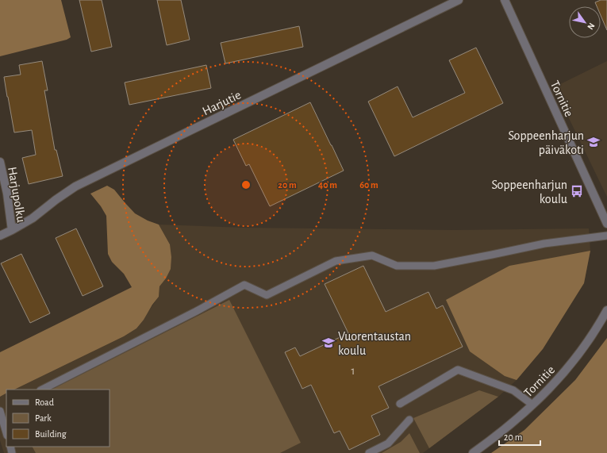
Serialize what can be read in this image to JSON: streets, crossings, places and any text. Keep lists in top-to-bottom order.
{
  "streets": {
    "street": ["Tornitie", "Harjutie", "Harjupolku"]
  },
  "crossings": [
    ["Harjutie", "Harjupolku"]
  ],
  "places": {
    "school or university": ["Soppeenharjun päiväkoti", "Vuorentaustan koulu"],
    "bus stop": ["Soppeenharjun koulu"]
  },
  "house_numbers": ["1"],
  "legend": ["Road", "Park", "Building"],
  "scale_bar": "20 m",
  "north": "bottom right",
  "rings": ["20 m", "40 m", "60 m"]
}
